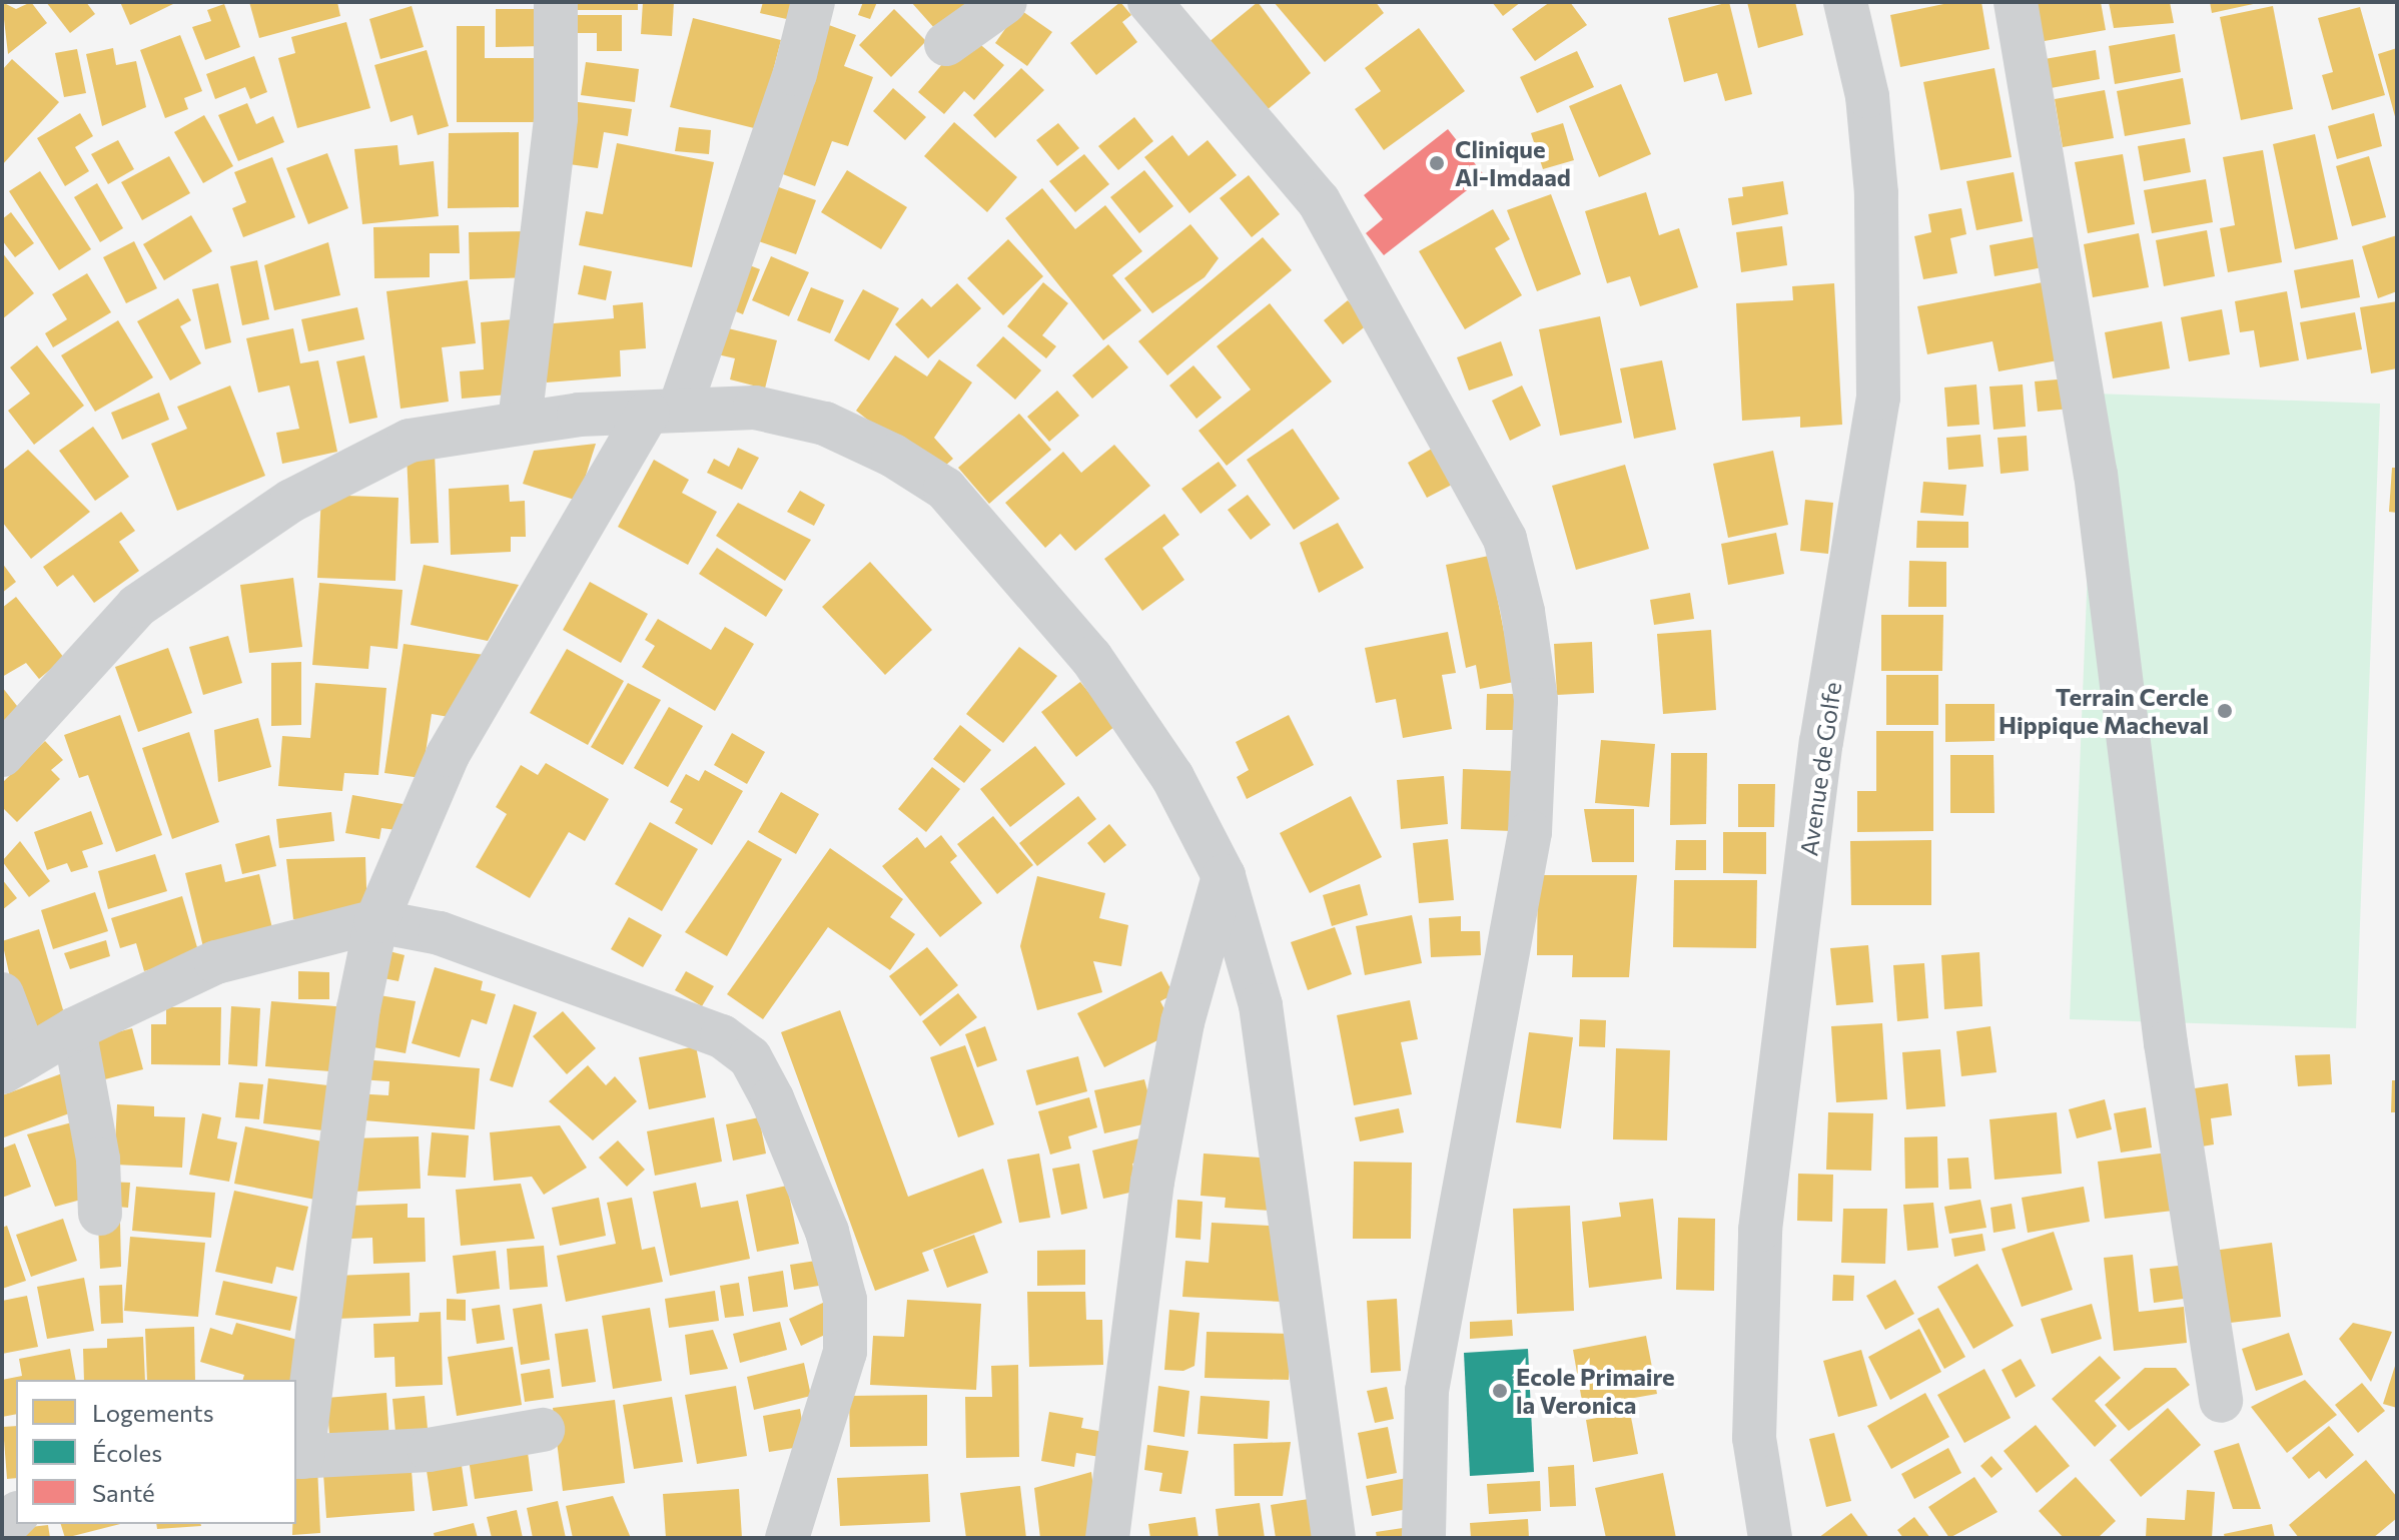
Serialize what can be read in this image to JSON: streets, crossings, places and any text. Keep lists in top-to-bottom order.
{
  "streets": {
    "street": ["Avenue de Golfe"]
  },
  "places": ["Clinique Al-Imdaad", "Terrain Cercle Hippique Macheval", "Ecole Primaire la Veronica"],
  "legend": ["Logements", "Écoles", "Santé"]
}
